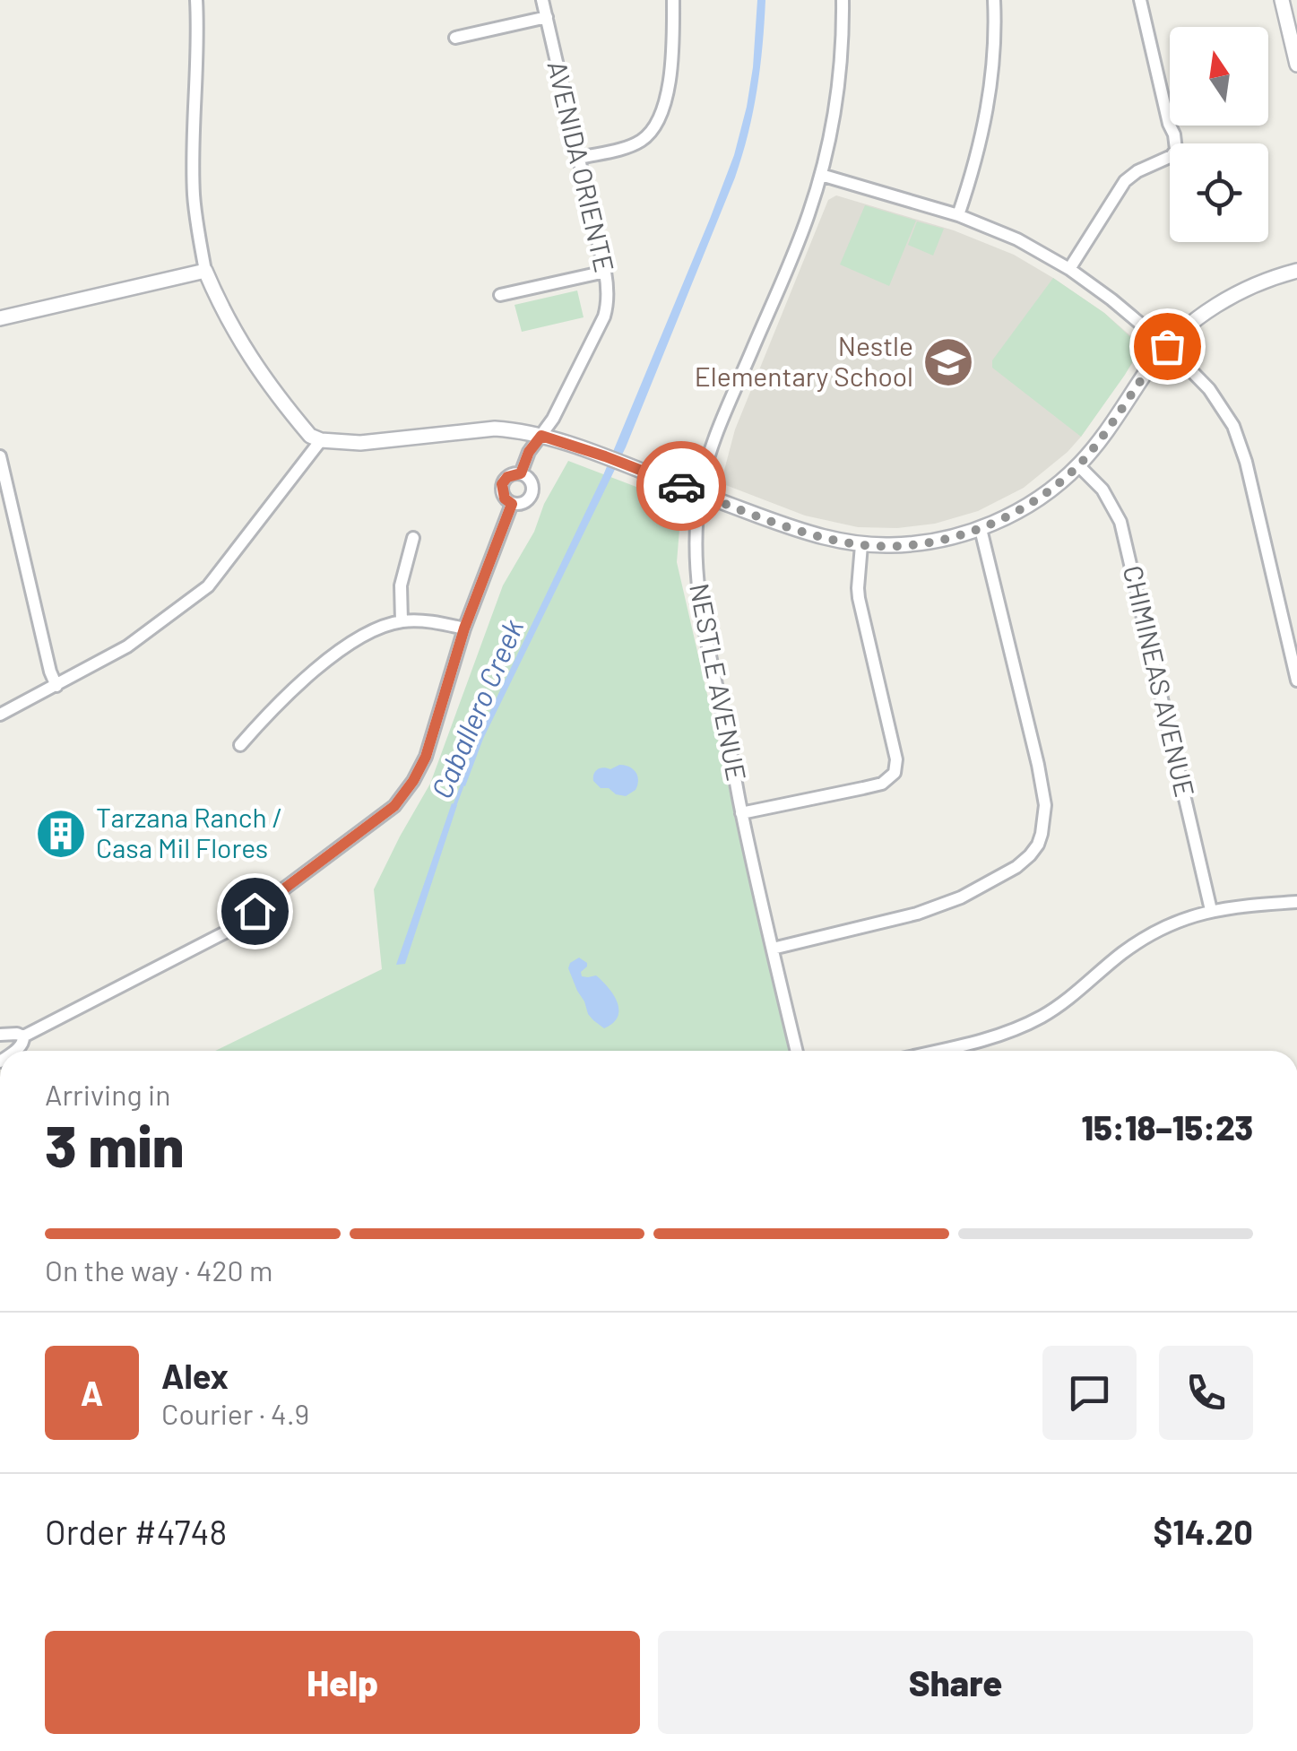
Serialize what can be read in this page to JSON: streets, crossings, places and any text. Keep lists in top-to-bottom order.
{
  "streets": {
    "street": ["AVENIDA ORIENTE", "CHIMINEAS AVENUE", "NESTLE AVENUE"]
  },
  "water": ["Caballero Creek"],
  "places": {
    "school or university": ["Nestle Elementary School"],
    "building": ["Tarzana Ranch / Casa Mil Flores"]
  },
  "north": "top",
  "page": {
    "heading": ["3 min", "Arriving in", "15:18–15:23"],
    "panel": [
      "Alex",
      "Courier · 4.9",
      "Order #4748",
      "$14.20"
    ],
    "bar": "On the way · 420 m",
    "round": "A",
    "buttons": ["Help", "Share"]
  }
}
